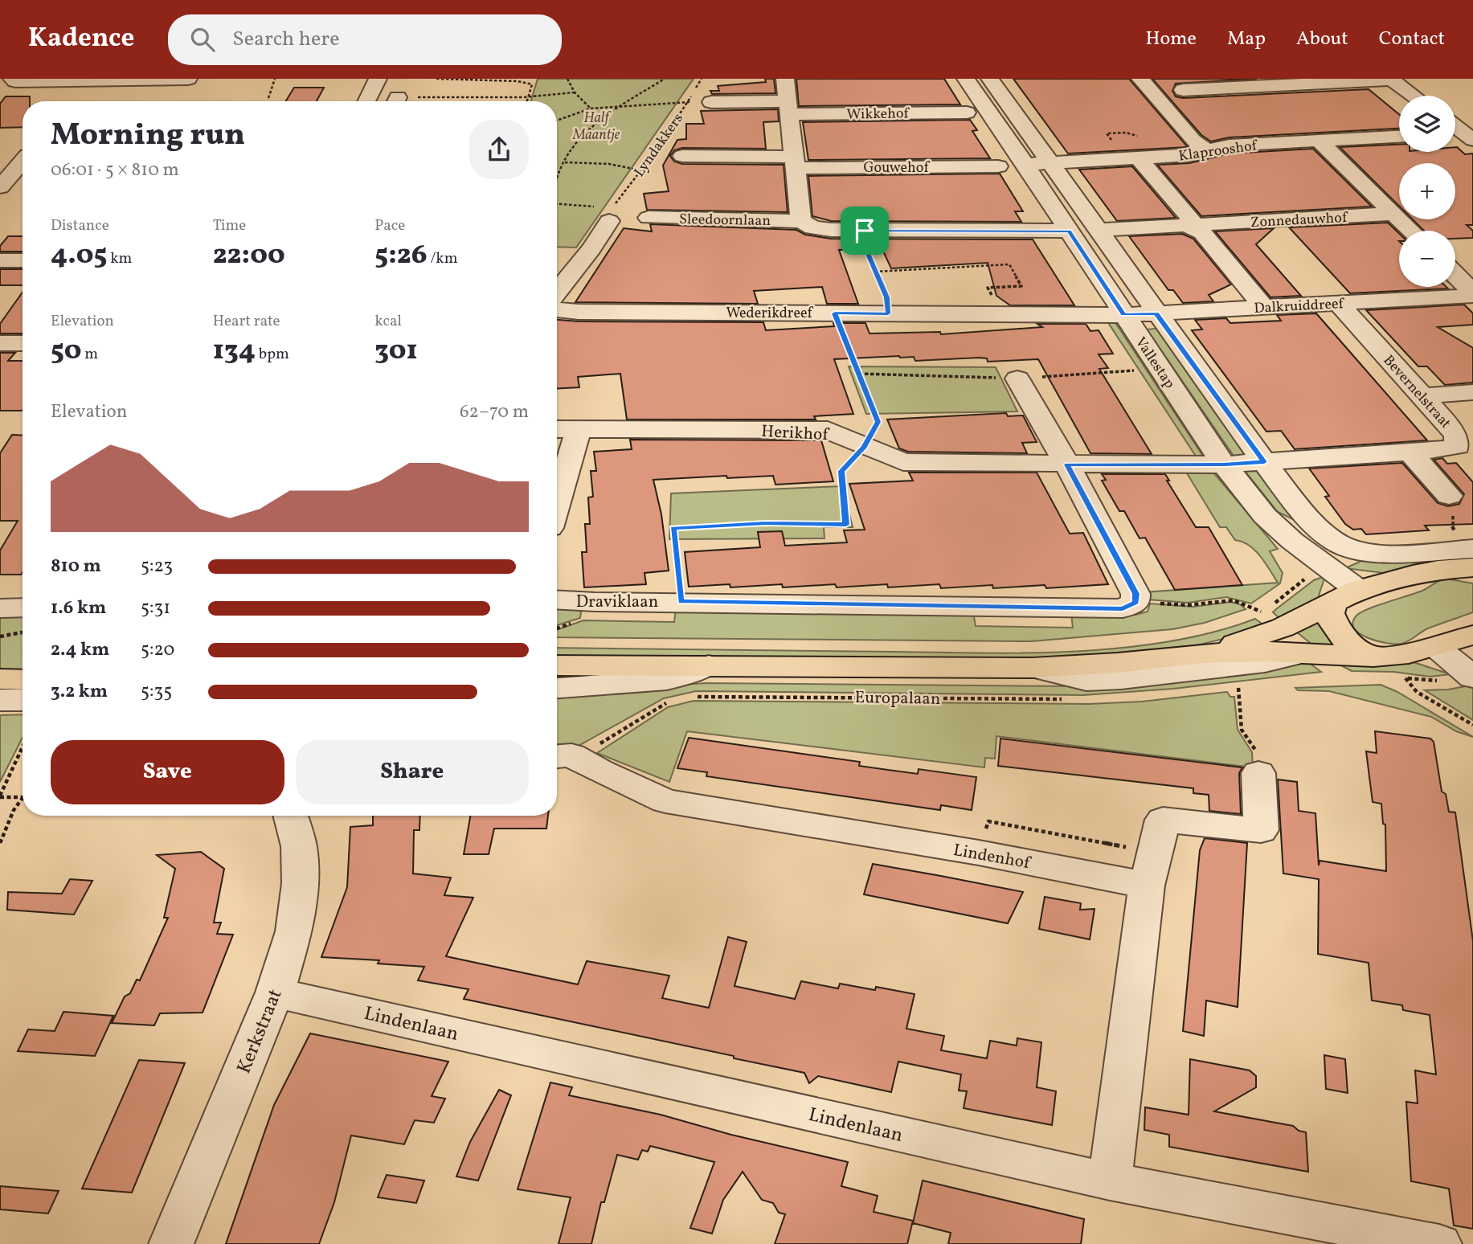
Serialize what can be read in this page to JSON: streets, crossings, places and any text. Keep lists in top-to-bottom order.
{
  "streets": {
    "main road": ["Europalaan"],
    "street": [
      "Wikkehof",
      "Klaprooshof",
      "Gouwehof",
      "Sleedoornlaan",
      "Zonnedauwhof",
      "Dalkruiddreef",
      "Wederikdreef",
      "Vallestap",
      "Bevernelstraat",
      "Herikhof",
      "Draviklaan",
      "Lindenhof",
      "Lindenlaan",
      "Kerkstraat"
    ],
    "path": ["Lyndakkers"]
  },
  "crossings": [
    ["Klaprooshof", "Vallestap"],
    ["Sleedoornlaan", "Vallestap"],
    ["Zonnedauwhof", "Vallestap"],
    ["Dalkruiddreef", "Wederikdreef"],
    ["Dalkruiddreef", "Vallestap"],
    ["Dalkruiddreef", "Bevernelstraat"],
    ["Wederikdreef", "Vallestap"],
    ["Vallestap", "Bevernelstraat"],
    ["Vallestap", "Herikhof"],
    ["Vallestap", "Europalaan"],
    ["Bevernelstraat", "Herikhof"],
    ["Lindenlaan", "Kerkstraat"]
  ],
  "parks": ["Half Maantje"],
  "page": {
    "header": "Kadence",
    "search": "Search here",
    "nav": [
      "Home",
      "Map",
      "About",
      "Contact"
    ],
    "map_buttons": ["+", "−"],
    "heading": ["Morning run", "06:01 · 5 × 810 m"],
    "stats": [
      ["Distance", "4.05 km"],
      ["Time", "22:00"],
      ["Pace", "5:26 /km"],
      ["Elevation", "50 m"],
      ["Heart rate", "134 bpm"],
      ["kcal", "301"]
    ],
    "chart": ["Elevation", "62–70 m"],
    "list": [
      {
        "name": "810 m",
        "note": "5:23"
      },
      {
        "name": "1.6 km",
        "note": "5:31"
      },
      {
        "name": "2.4 km",
        "note": "5:20"
      },
      {
        "name": "3.2 km",
        "note": "5:35"
      }
    ],
    "buttons": ["Save", "Share"]
  }
}
